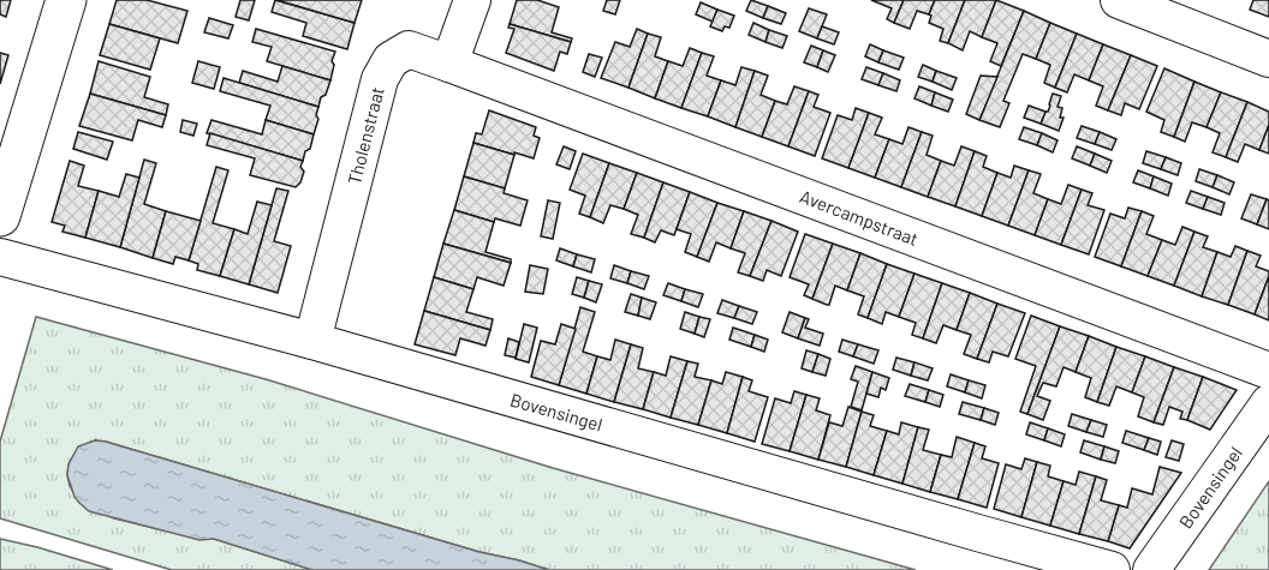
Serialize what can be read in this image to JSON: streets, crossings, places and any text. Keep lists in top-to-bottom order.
{
  "streets": {
    "street": ["Tholenstraat", "Avercampstraat", "Bovensingel"]
  },
  "crossings": [
    ["Tholenstraat", "Avercampstraat"],
    ["Tholenstraat", "Bovensingel"]
  ]
}
